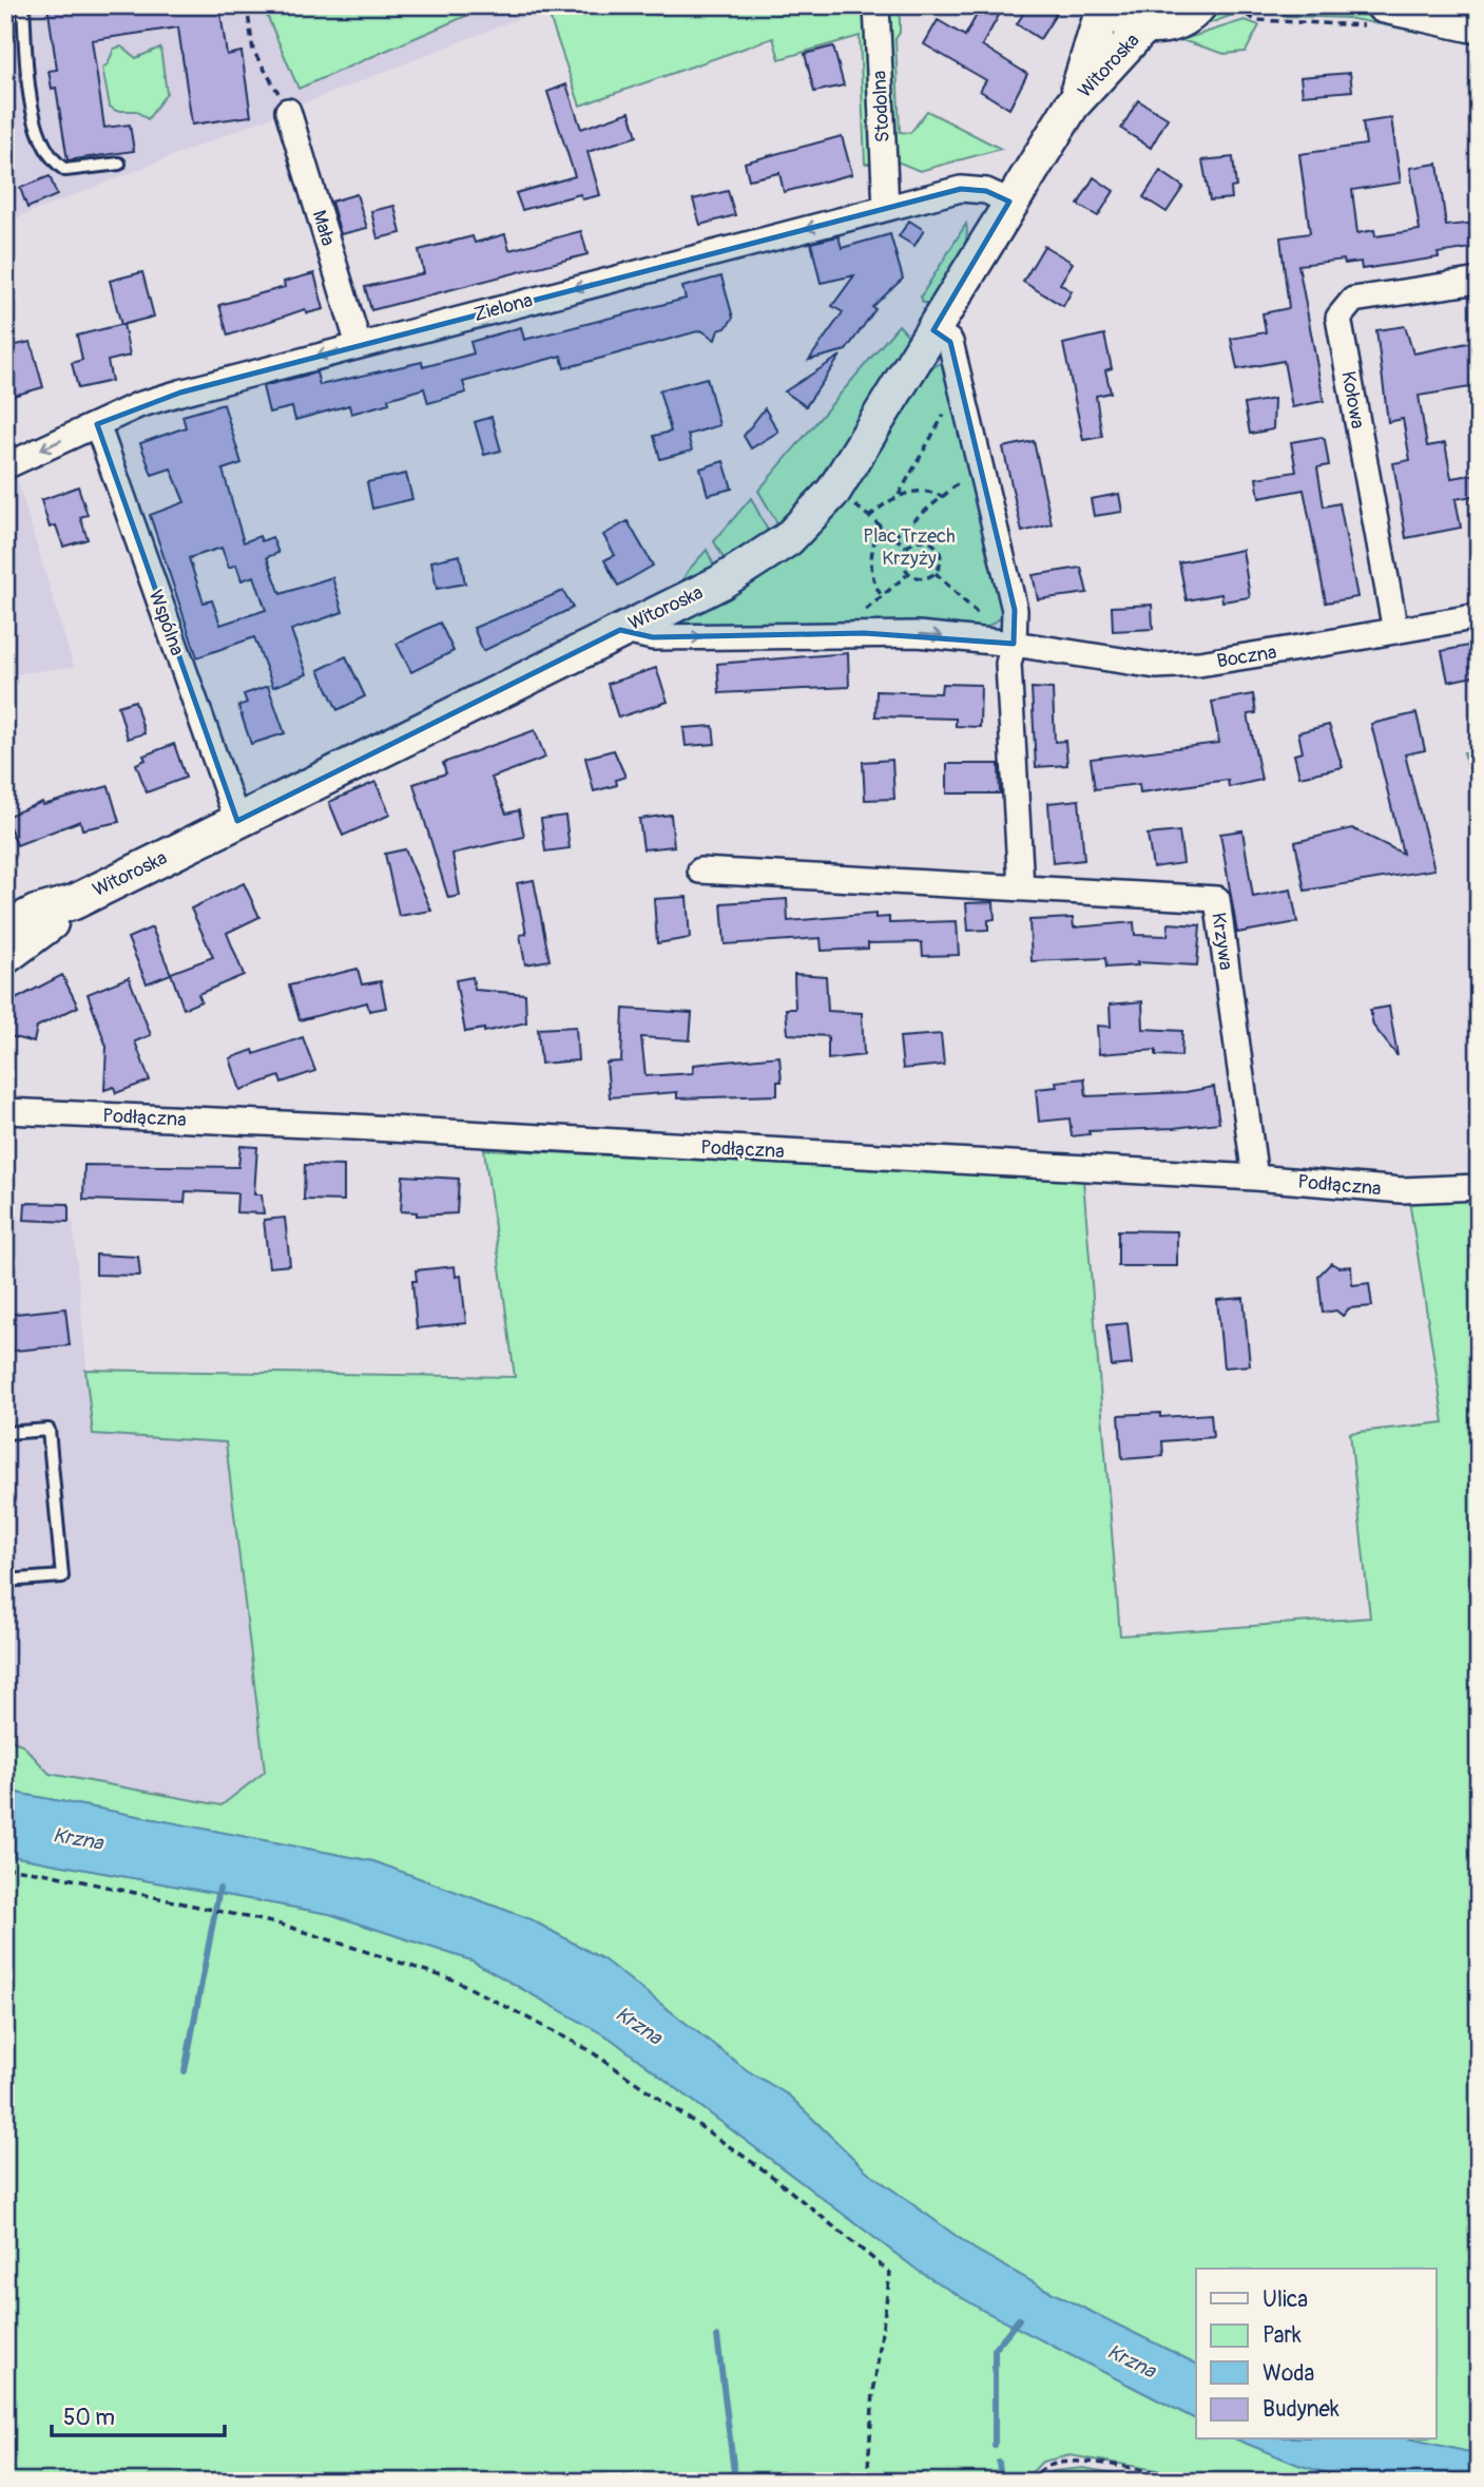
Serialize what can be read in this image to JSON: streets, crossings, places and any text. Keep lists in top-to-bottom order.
{
  "streets": {
    "main road": ["Witoroska"],
    "street": [
      "Stodolna",
      "Mała",
      "Zielona",
      "Kołowa",
      "Wspólna",
      "Boczna",
      "Krzywa",
      "Podłączna"
    ]
  },
  "crossings": [
    ["Witoroska", "Zielona"],
    ["Witoroska", "Wspólna"],
    ["Stodolna", "Zielona"],
    ["Mała", "Zielona"],
    ["Zielona", "Wspólna"],
    ["Kołowa", "Boczna"],
    ["Krzywa", "Podłączna"]
  ],
  "one_way": ["Zielona"],
  "water": ["Krzna"],
  "parks": ["Plac Trzech Krzyży"],
  "legend": [
    "Ulica",
    "Park",
    "Woda",
    "Budynek"
  ],
  "scale_bar": "50 m"
}
